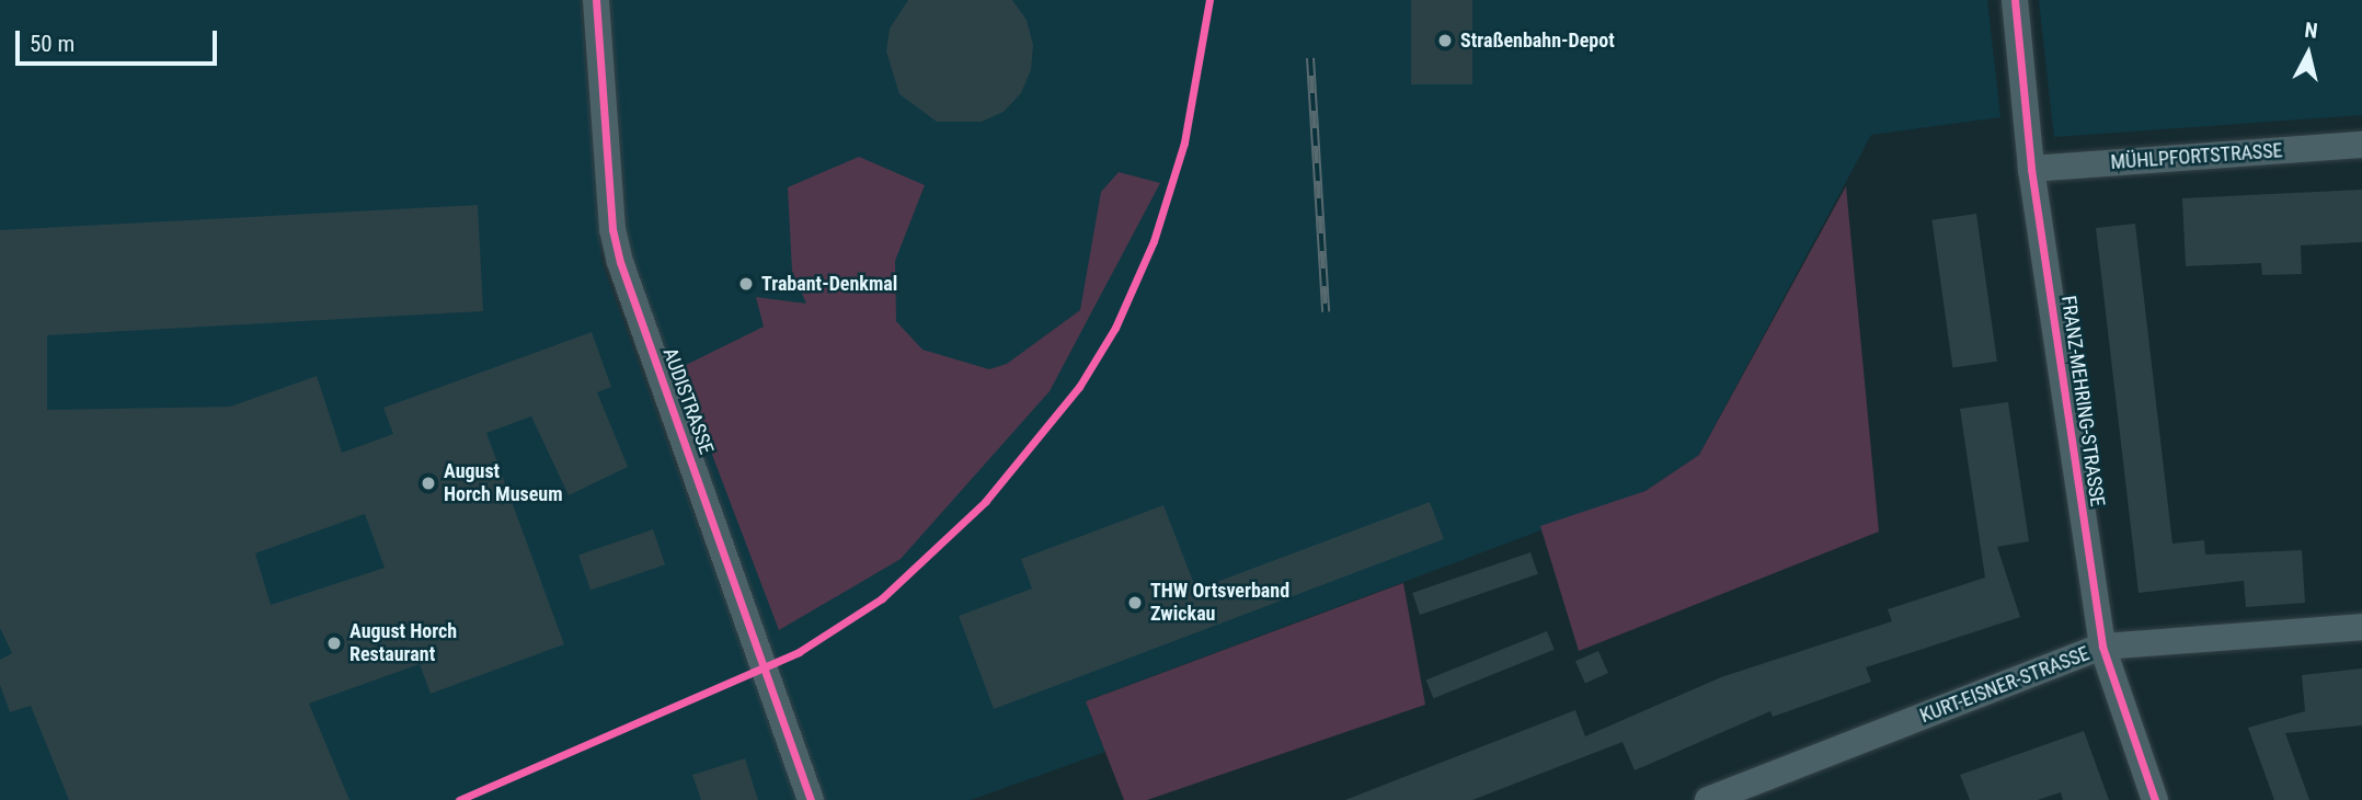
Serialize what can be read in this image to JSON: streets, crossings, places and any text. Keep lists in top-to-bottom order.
{
  "streets": {
    "street": [
      "MÜHLPFORTSTRASSE",
      "AUDISTRASSE",
      "FRANZ-MEHRING-STRASSE",
      "KURT-EISNER-STRASSE"
    ]
  },
  "crossings": [
    ["MÜHLPFORTSTRASSE", "FRANZ-MEHRING-STRASSE"],
    ["FRANZ-MEHRING-STRASSE", "KURT-EISNER-STRASSE"]
  ],
  "places": [
    "Straßenbahn-Depot",
    "Trabant-Denkmal",
    "August Horch Museum",
    "THW Ortsverband Zwickau",
    "August Horch Restaurant"
  ],
  "scale_bar": "50 m",
  "north": "top"
}
